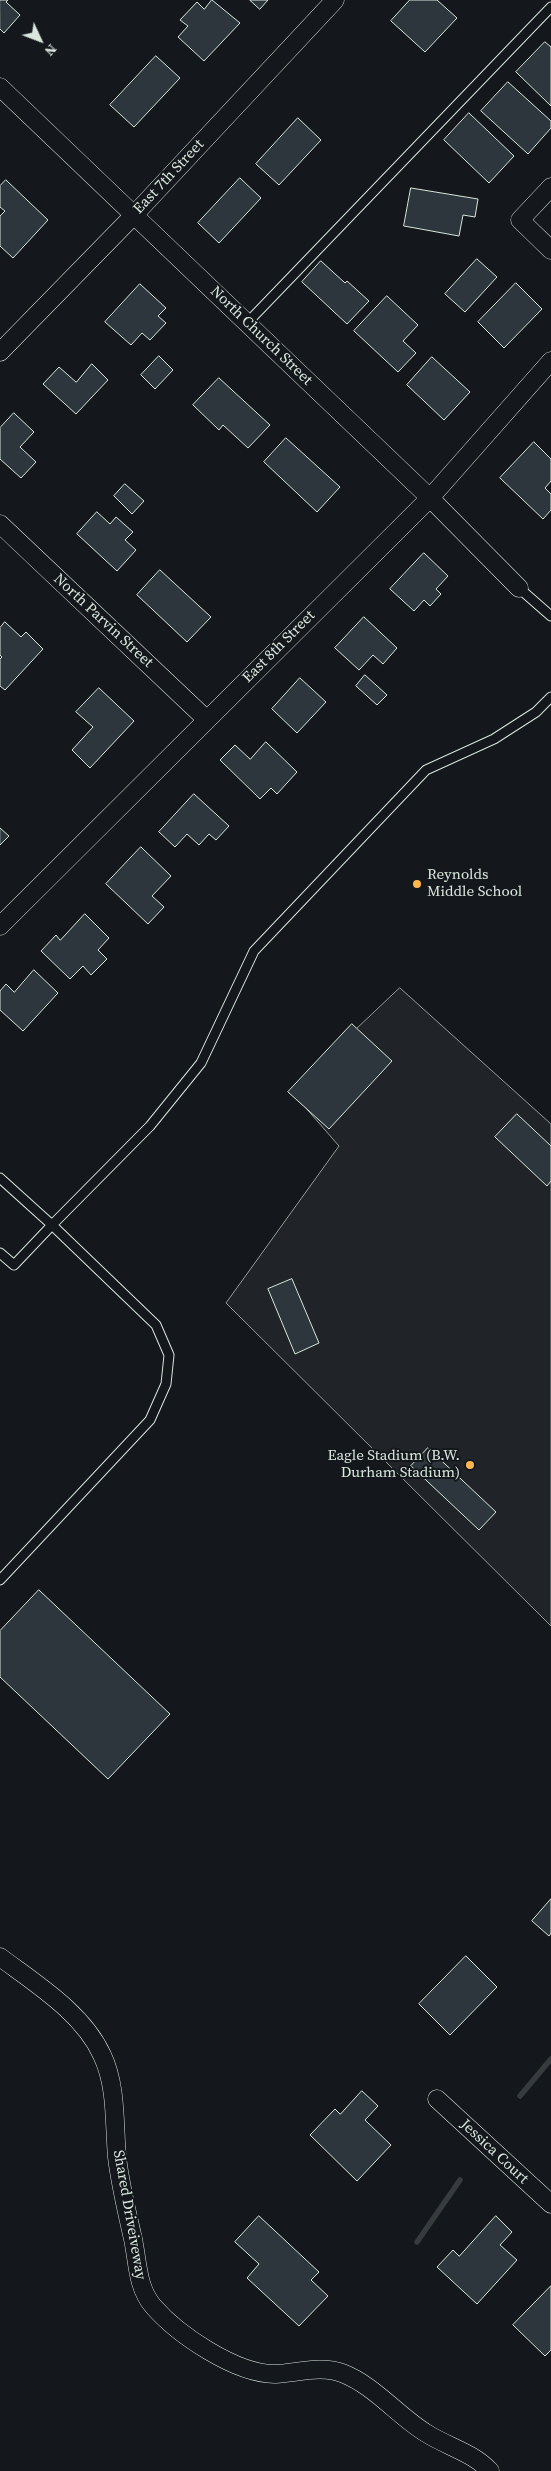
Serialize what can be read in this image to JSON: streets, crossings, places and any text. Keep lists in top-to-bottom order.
{
  "streets": {
    "street": [
      "East 7th Street",
      "North Church Street",
      "North Parvin Street",
      "East 8th Street",
      "Jessica Court",
      "Shared Driveiveway"
    ]
  },
  "crossings": [
    ["East 7th Street", "North Church Street"],
    ["North Church Street", "East 8th Street"],
    ["North Parvin Street", "East 8th Street"]
  ],
  "places": ["Reynolds Middle School", "Eagle Stadium (B.W. Durham Stadium)"],
  "north": "bottom right"
}
